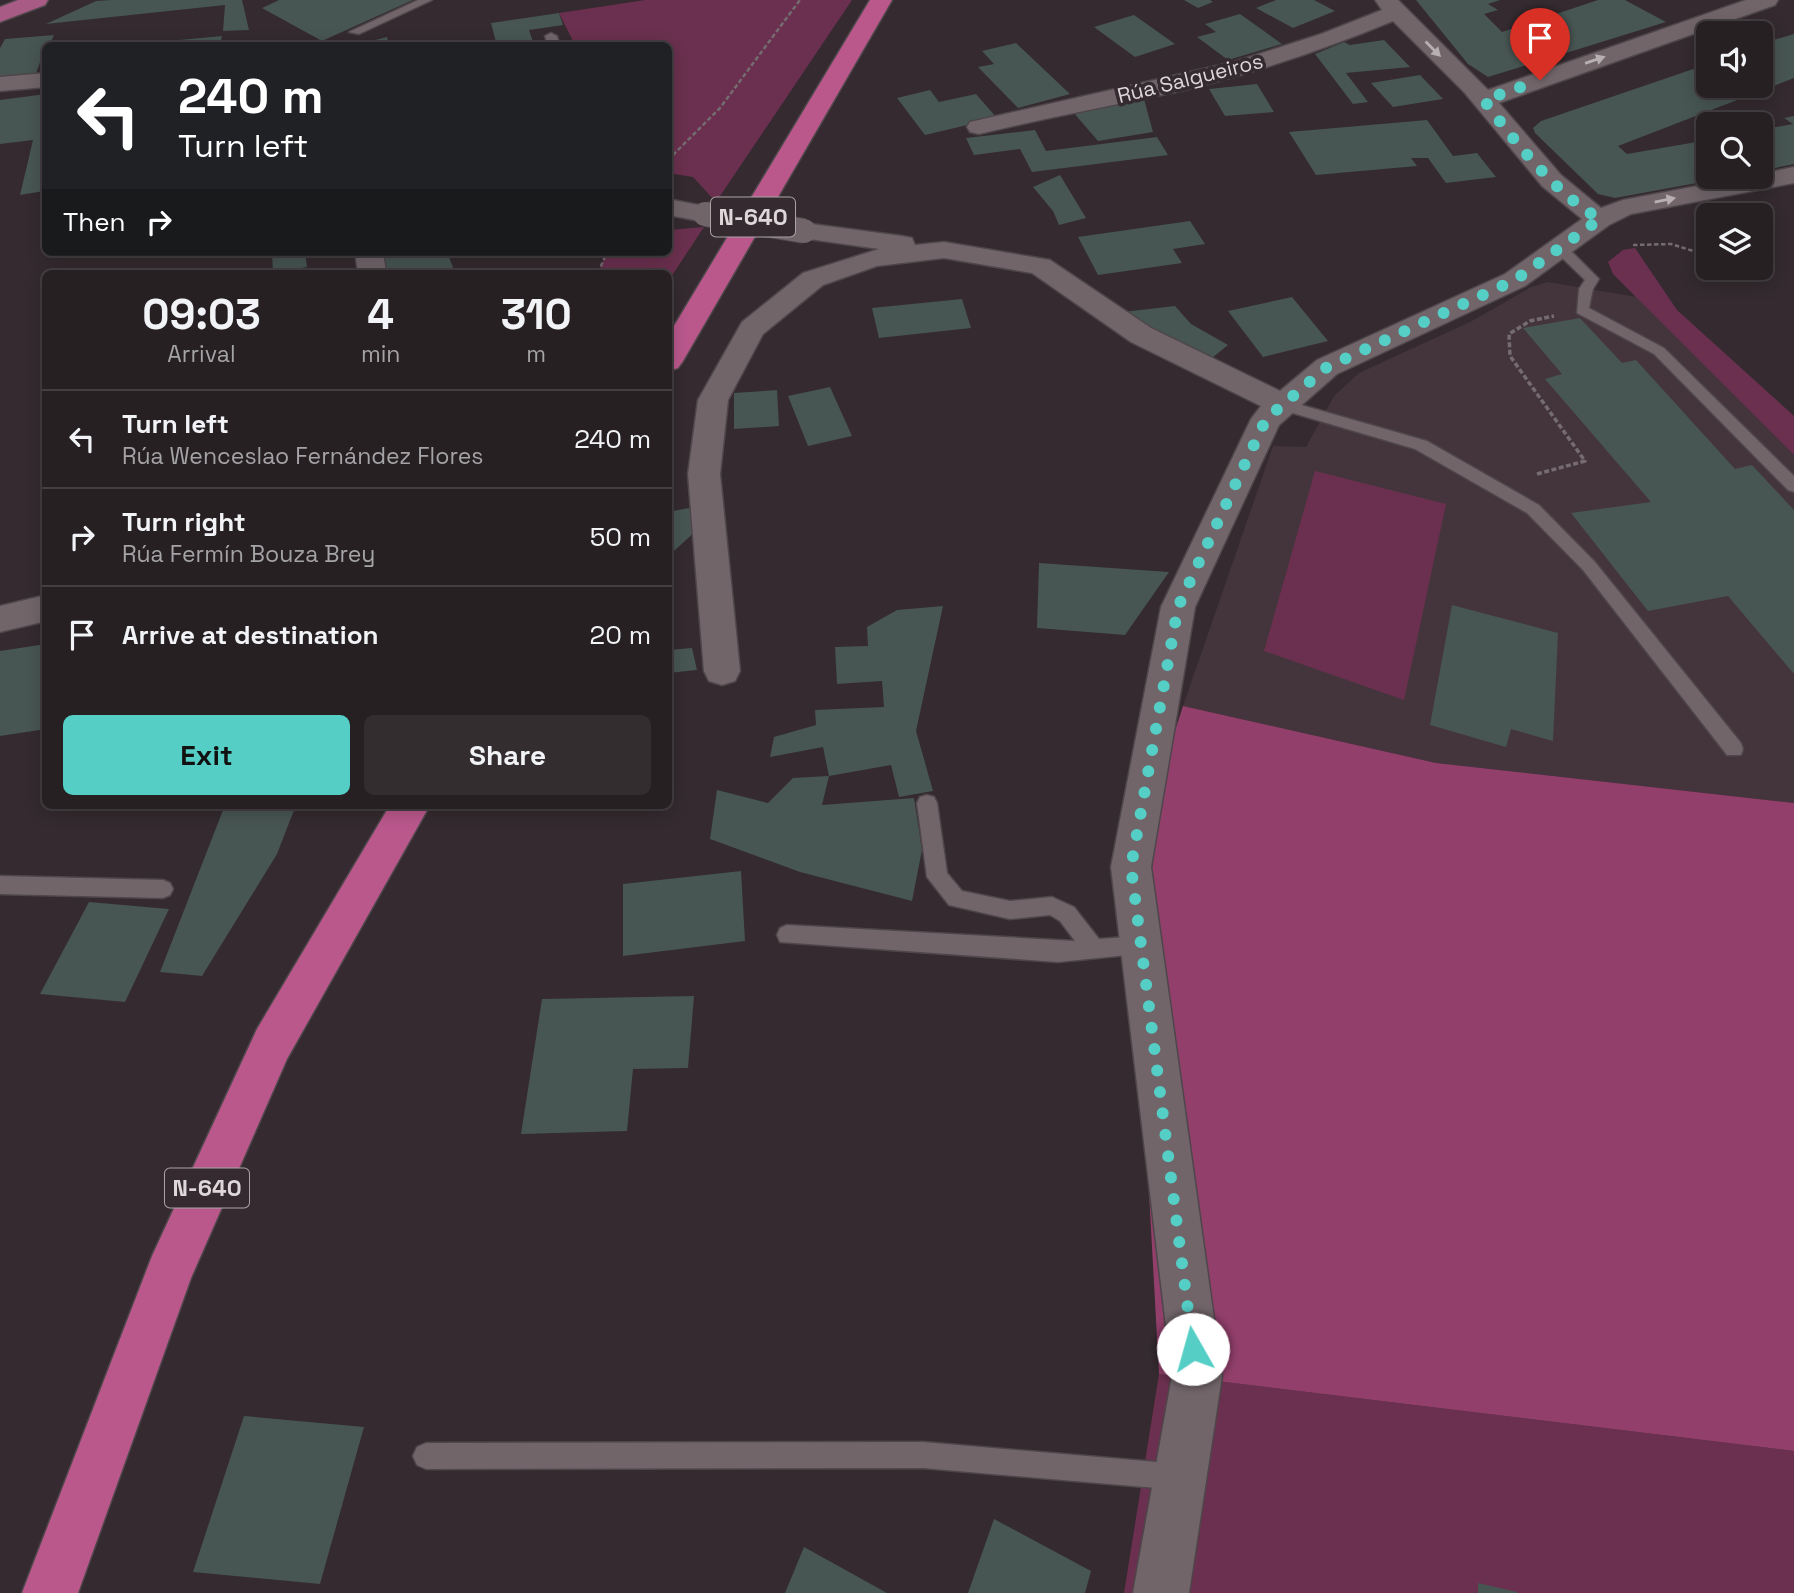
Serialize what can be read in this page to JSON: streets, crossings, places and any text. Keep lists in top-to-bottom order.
{
  "streets": {
    "highway": ["N-640"],
    "street": ["Rúa Salgueiros"]
  },
  "page": {
    "turn": ["240 m", "Turn left"],
    "then": "Then",
    "eta": [
      "09:03",
      "Arrival",
      "4",
      "min",
      "310",
      "m"
    ],
    "list": [
      {
        "name": "Turn left",
        "note": "Rúa Wenceslao Fernández Flores",
        "value": "240 m"
      },
      {
        "name": "Turn right",
        "note": "Rúa Fermín Bouza Brey",
        "value": "50 m"
      },
      {
        "name": "Arrive at destination",
        "value": "20 m"
      }
    ],
    "buttons": ["Exit", "Share"]
  }
}
